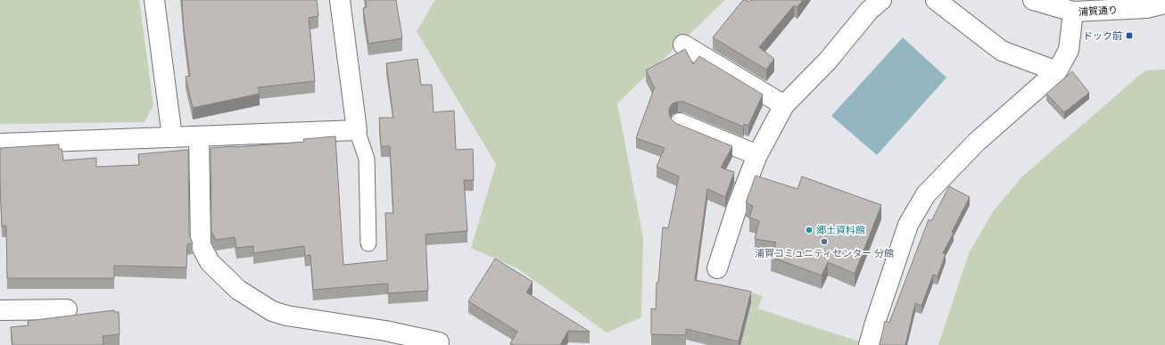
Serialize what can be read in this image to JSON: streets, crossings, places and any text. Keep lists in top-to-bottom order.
{
  "streets": {
    "street": ["浦賀通り"]
  },
  "places": {
    "transit": ["ドック前"],
    "other": ["郷土資料館", "浦賀コミュニティセンター 分館"]
  }
}
